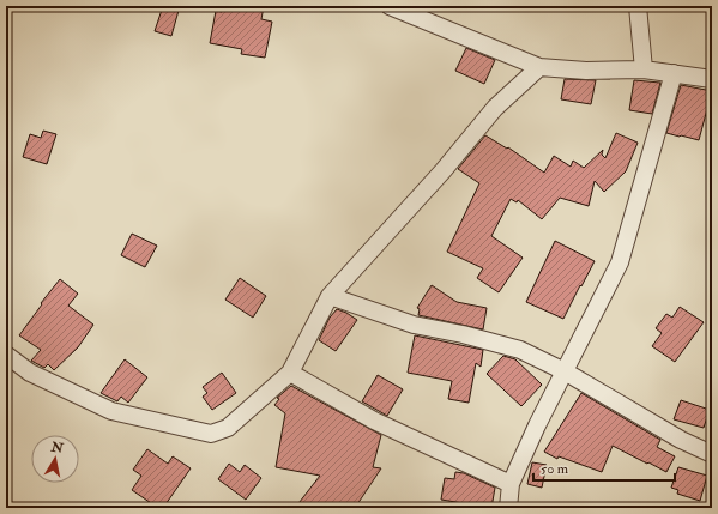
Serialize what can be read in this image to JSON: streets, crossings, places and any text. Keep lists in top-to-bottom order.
{
  "scale_bar": "50 m",
  "north": "top"
}
